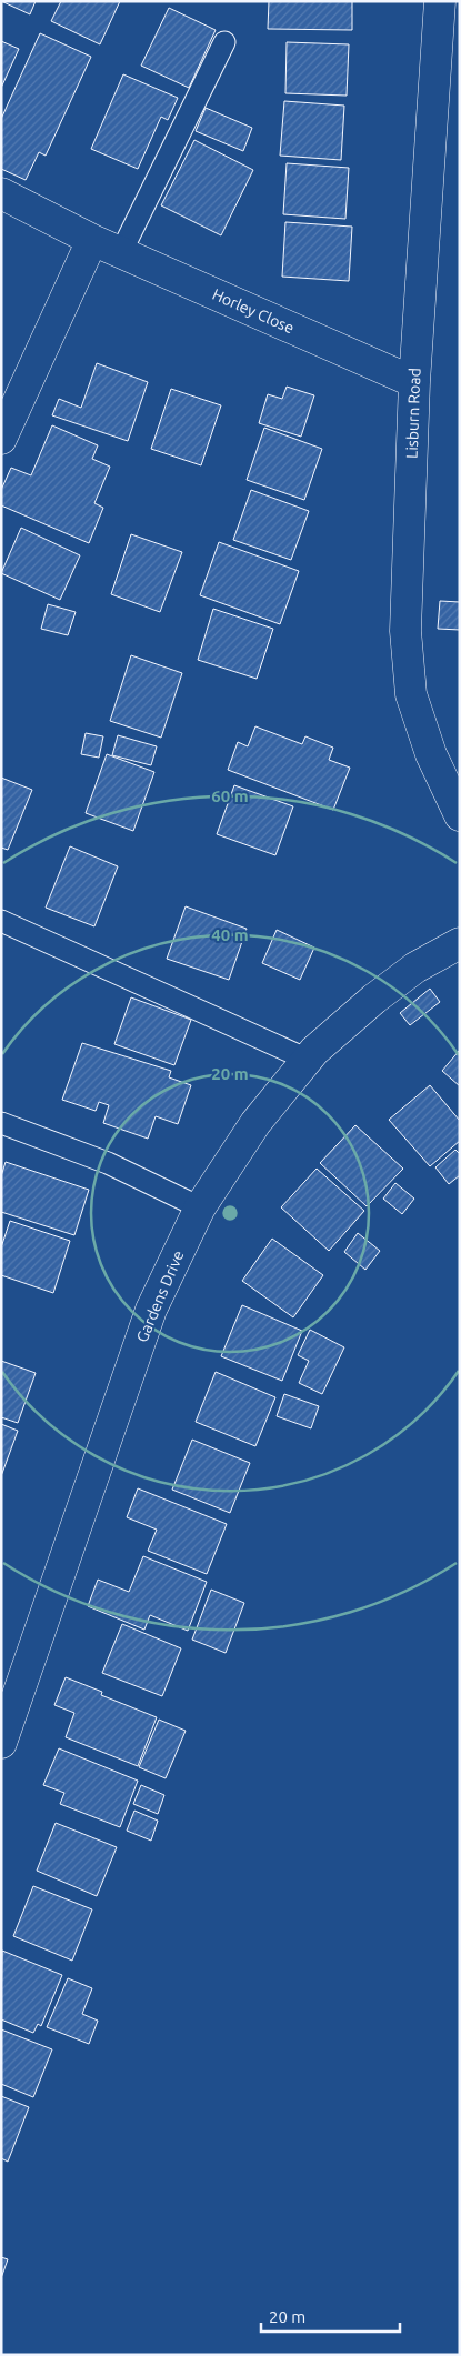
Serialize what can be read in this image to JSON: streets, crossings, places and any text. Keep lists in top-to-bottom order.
{
  "streets": {
    "street": ["Horley Close", "Lisburn Road", "Gardens Drive"]
  },
  "crossings": [
    ["Horley Close", "Lisburn Road"]
  ],
  "scale_bar": "20 m",
  "rings": ["60 m", "40 m", "20 m"]
}
